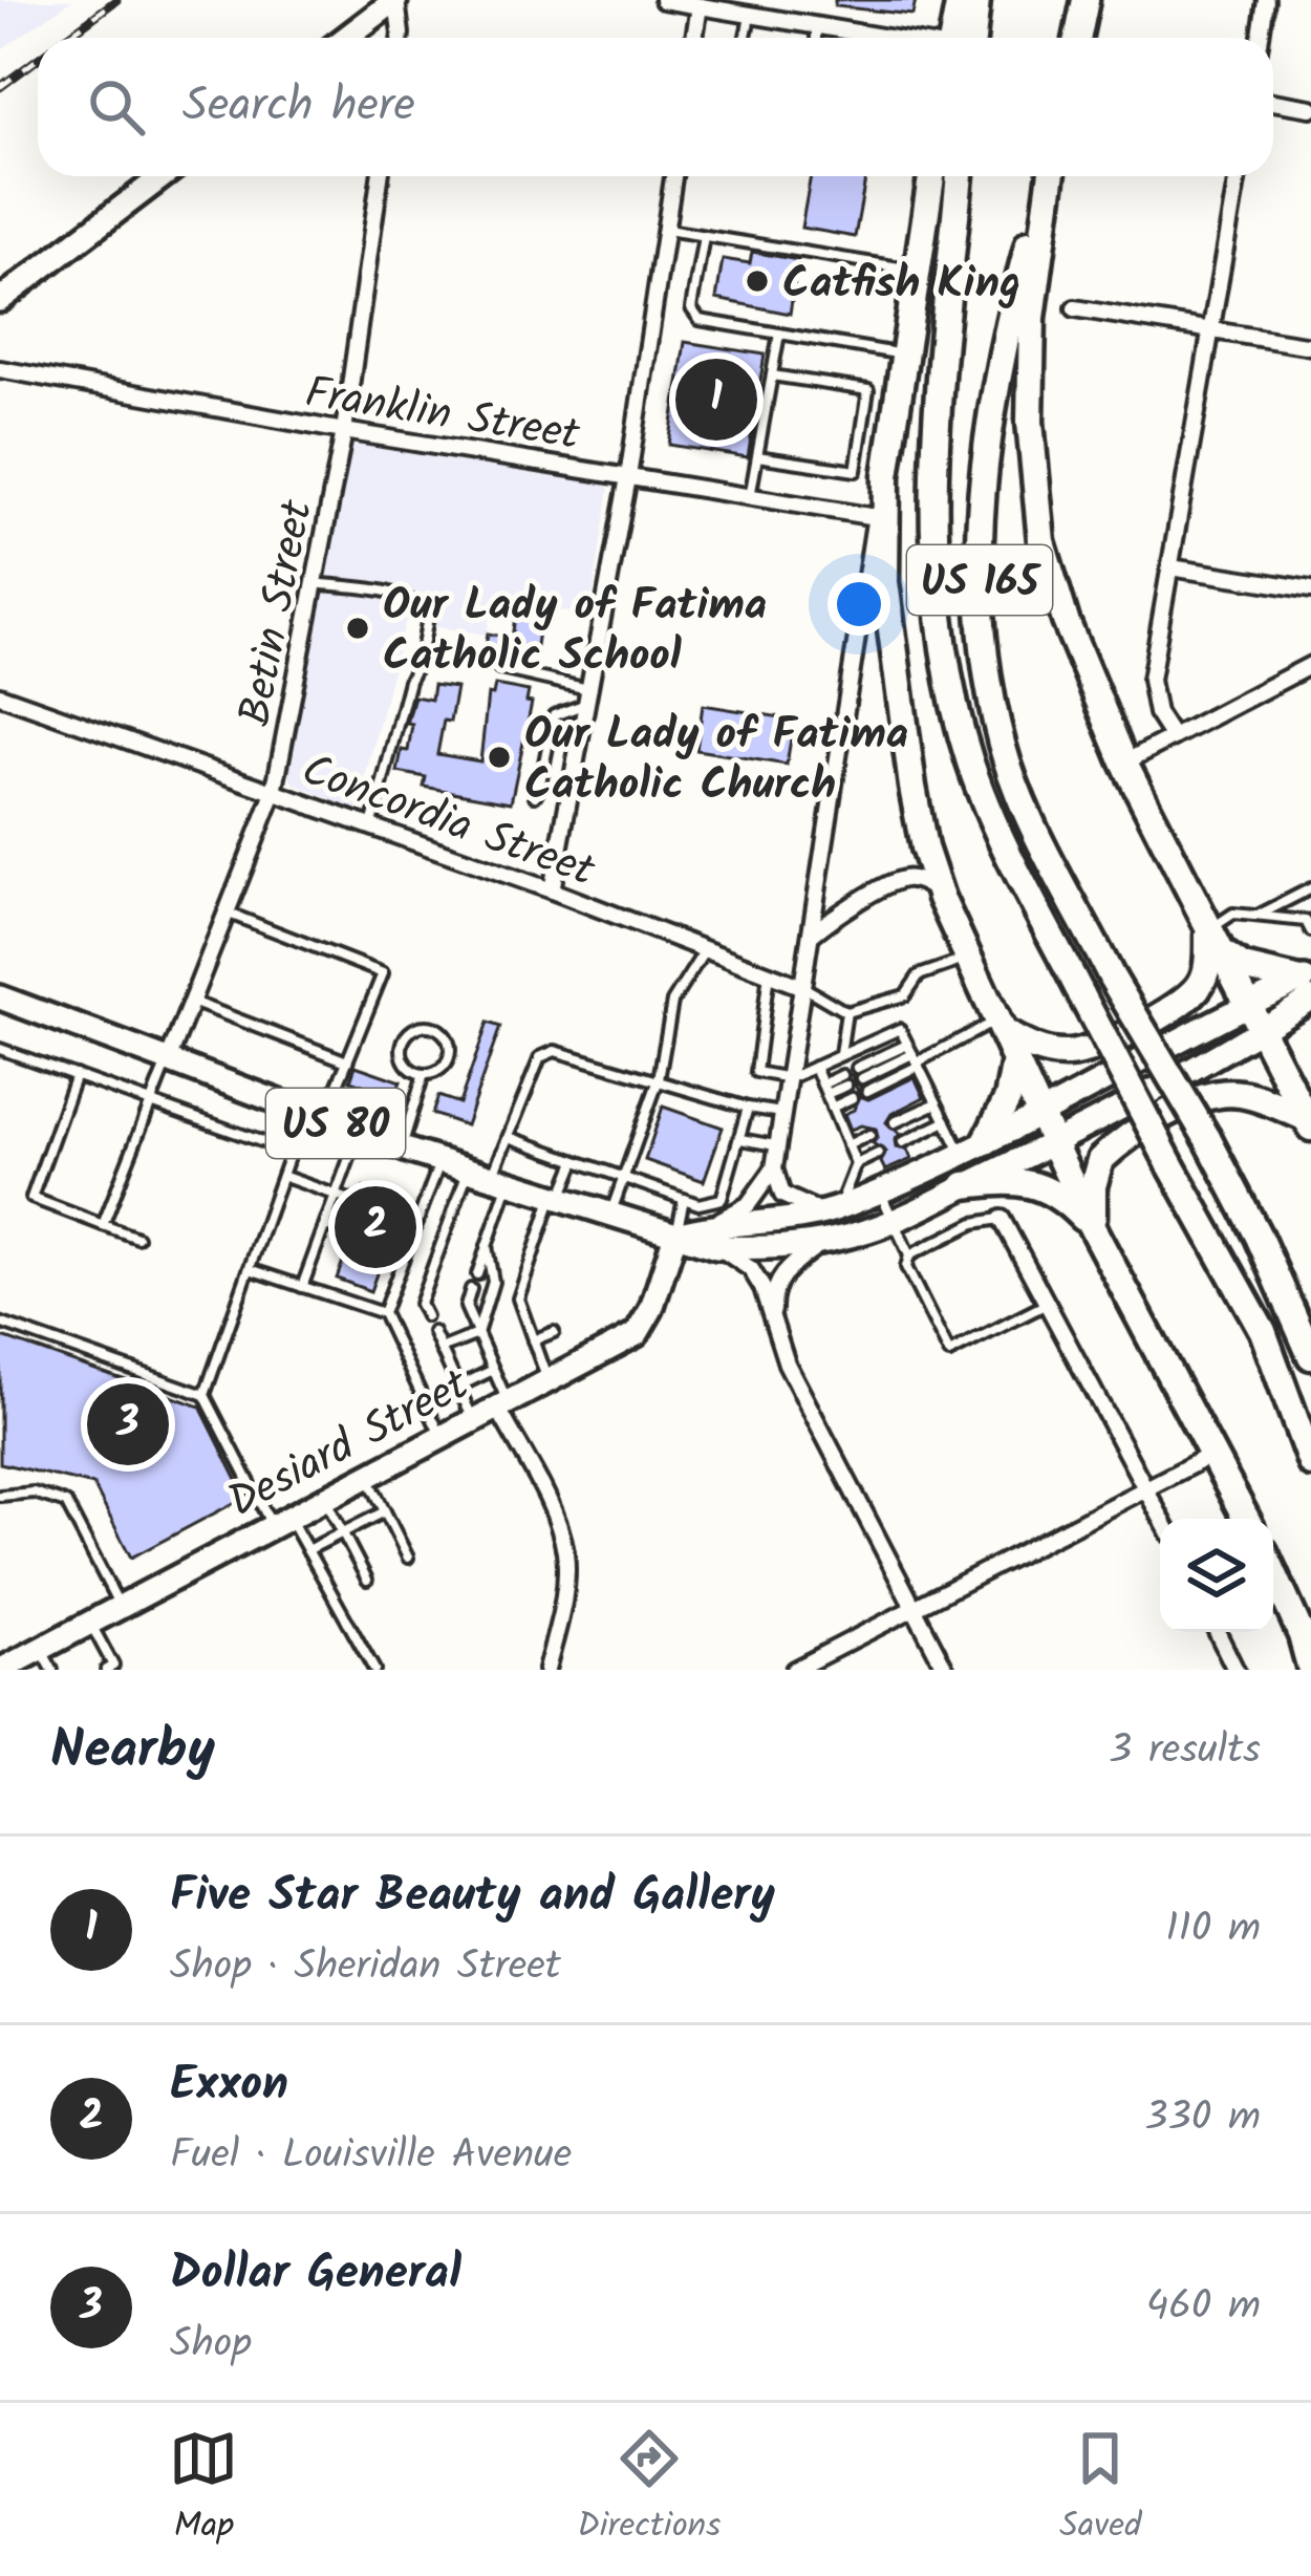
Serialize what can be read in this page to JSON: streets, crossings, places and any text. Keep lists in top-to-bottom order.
{
  "streets": {
    "highway": ["US 165"],
    "main road": ["US 80", "Desiard Street"],
    "street": ["Franklin Street", "Betin Street", "Concordia Street"]
  },
  "crossings": [
    ["Franklin Street", "Betin Street"],
    ["Betin Street", "Concordia Street"],
    ["Betin Street", "US 80"],
    ["US 80", "Desiard Street"]
  ],
  "places": ["Catfish King", "Our Lady of Fatima Catholic School", "Our Lady of Fatima Catholic Church"],
  "page": {
    "search": "Search here",
    "pins": ["1", "2", "3"],
    "heading": ["Nearby", "3 results"],
    "list": [
      {
        "mark": "1",
        "name": "Five Star Beauty and Gallery",
        "note": "Shop · Sheridan Street",
        "value": "110 m"
      },
      {
        "mark": "2",
        "name": "Exxon",
        "note": "Fuel · Louisville Avenue",
        "value": "330 m"
      },
      {
        "mark": "3",
        "name": "Dollar General",
        "note": "Shop",
        "value": "460 m"
      }
    ],
    "nav": ["Map", "Directions", "Saved"]
  }
}
